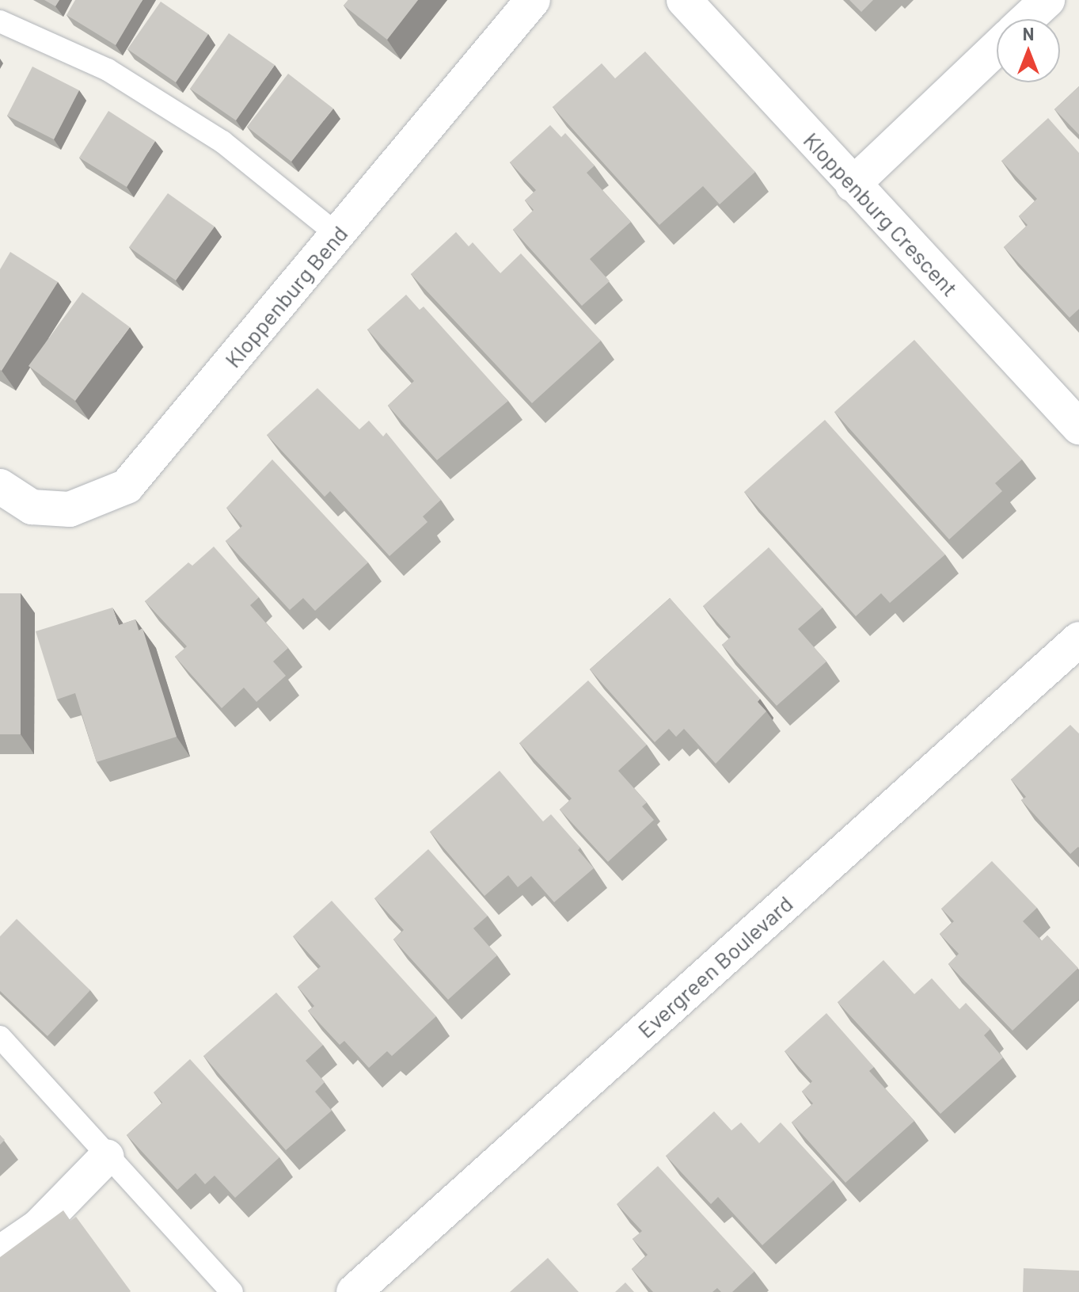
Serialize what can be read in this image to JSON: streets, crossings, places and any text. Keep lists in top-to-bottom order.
{
  "streets": {
    "street": ["Kloppenburg Crescent", "Kloppenburg Bend", "Evergreen Boulevard"]
  },
  "north": "top"
}
